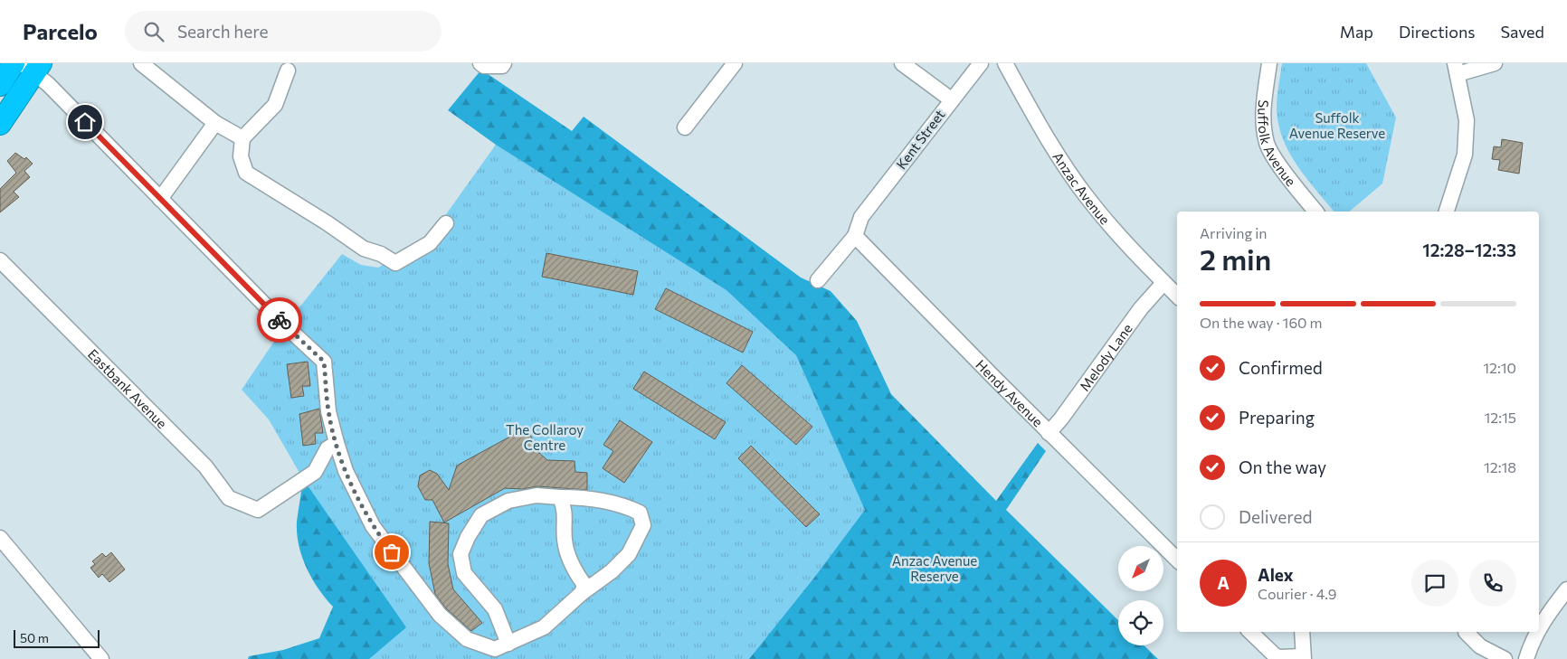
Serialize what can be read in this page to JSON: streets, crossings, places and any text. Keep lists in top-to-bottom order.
{
  "streets": {
    "street": [
      "Kent Street",
      "Suffolk Avenue",
      "Anzac Avenue",
      "Melody Lane",
      "Eastbank Avenue",
      "Hendy Avenue"
    ]
  },
  "crossings": [
    ["Kent Street", "Hendy Avenue"],
    ["Anzac Avenue", "Melody Lane"],
    ["Melody Lane", "Hendy Avenue"]
  ],
  "parks": ["Suffolk Avenue Reserve", "The Collaroy Centre", "Anzac Avenue Reserve"],
  "scale_bar": "50 m",
  "north": "bottom left",
  "page": {
    "header": "Parcelo",
    "search": "Search here",
    "nav": ["Map", "Directions", "Saved"],
    "heading": ["2 min", "Arriving in", "12:28–12:33"],
    "panel": ["Alex", "Courier · 4.9"],
    "bar": "On the way · 160 m",
    "list": [
      ["Confirmed", "12:10"],
      ["Preparing", "12:15"],
      ["On the way", "12:18"],
      "Delivered"
    ],
    "round": "A",
    "scale": "50 m"
  }
}
